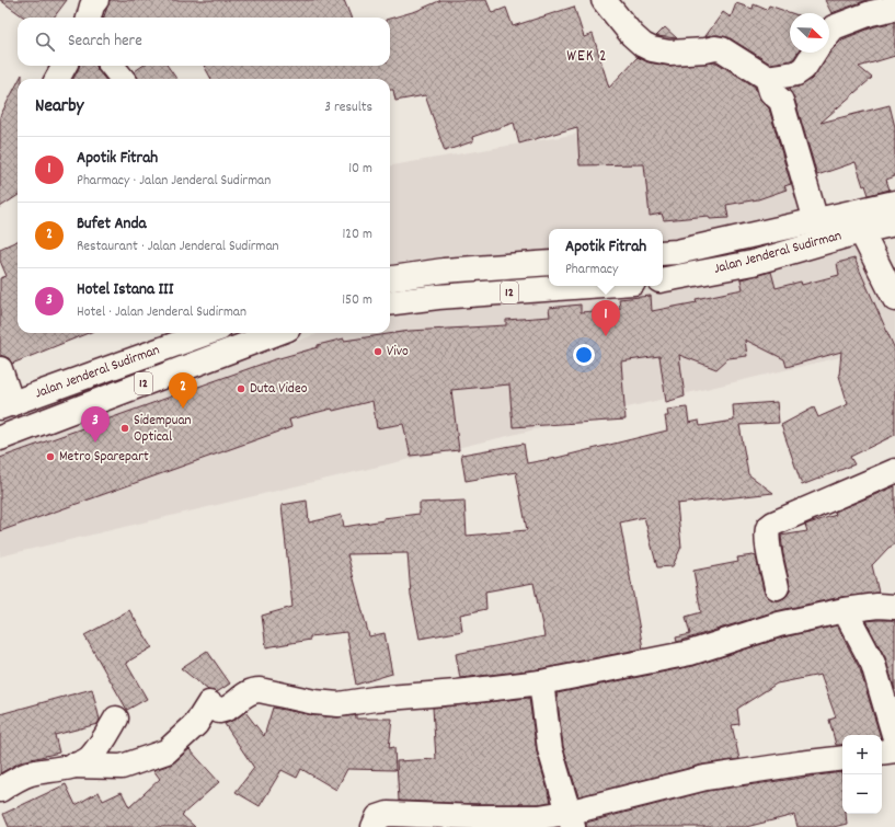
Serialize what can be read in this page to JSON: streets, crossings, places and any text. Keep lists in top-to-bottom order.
{
  "streets": {
    "main road": ["Jalan Jenderal Sudirman", "12"]
  },
  "districts": ["WEK 2"],
  "places": [
    "Vivo",
    "Duta Video",
    "Sidempuan Optical",
    "Metro Sparepart"
  ],
  "north": "bottom right",
  "page": {
    "search": "Search here",
    "heading": ["Nearby", "3 results"],
    "list": [
      {
        "mark": "1",
        "name": "Apotik Fitrah",
        "note": "Pharmacy · Jalan Jenderal Sudirman",
        "value": "10 m"
      },
      {
        "mark": "2",
        "name": "Bufet Anda",
        "note": "Restaurant · Jalan Jenderal Sudirman",
        "value": "120 m"
      },
      {
        "mark": "3",
        "name": "Hotel Istana III",
        "note": "Hotel · Jalan Jenderal Sudirman",
        "value": "150 m"
      }
    ],
    "popup": ["Apotik Fitrah", "Pharmacy"],
    "pins": ["1", "2", "3"],
    "map_buttons": ["+", "−"]
  }
}
